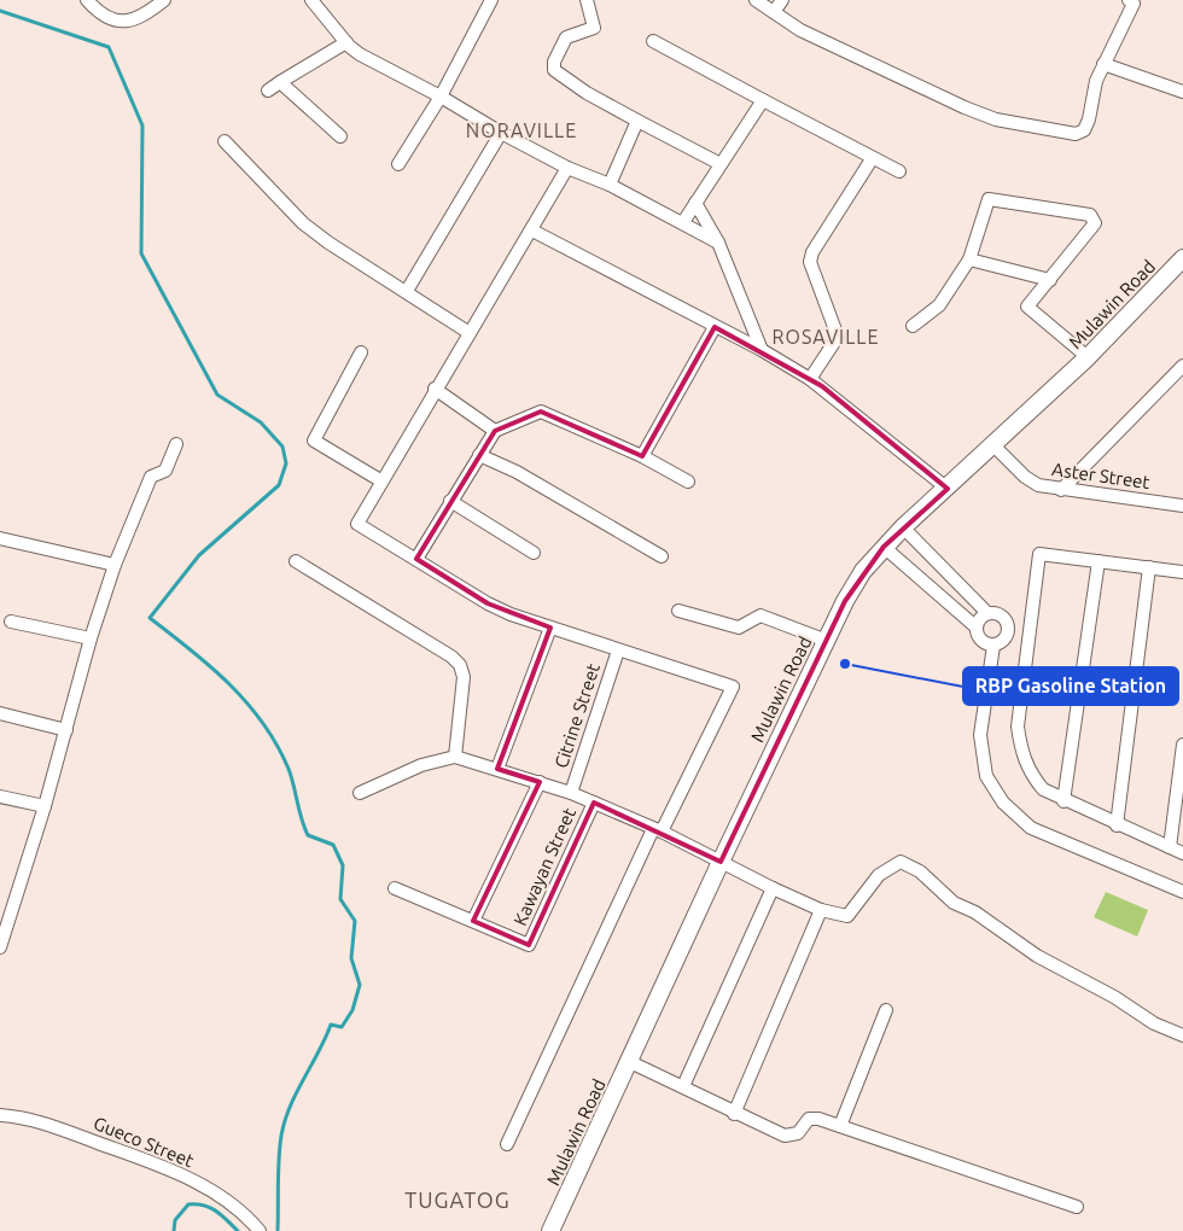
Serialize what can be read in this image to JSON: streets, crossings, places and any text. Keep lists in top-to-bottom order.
{
  "streets": {
    "main road": ["Mulawin Road"],
    "street": [
      "Aster Street",
      "Citrine Street",
      "Kawayan Street",
      "Gueco Street"
    ]
  },
  "crossings": [
    ["Mulawin Road", "Aster Street"]
  ],
  "districts": ["NORAVILLE", "ROSAVILLE", "TUGATOG"],
  "places": ["RBP Gasoline Station"]
}
